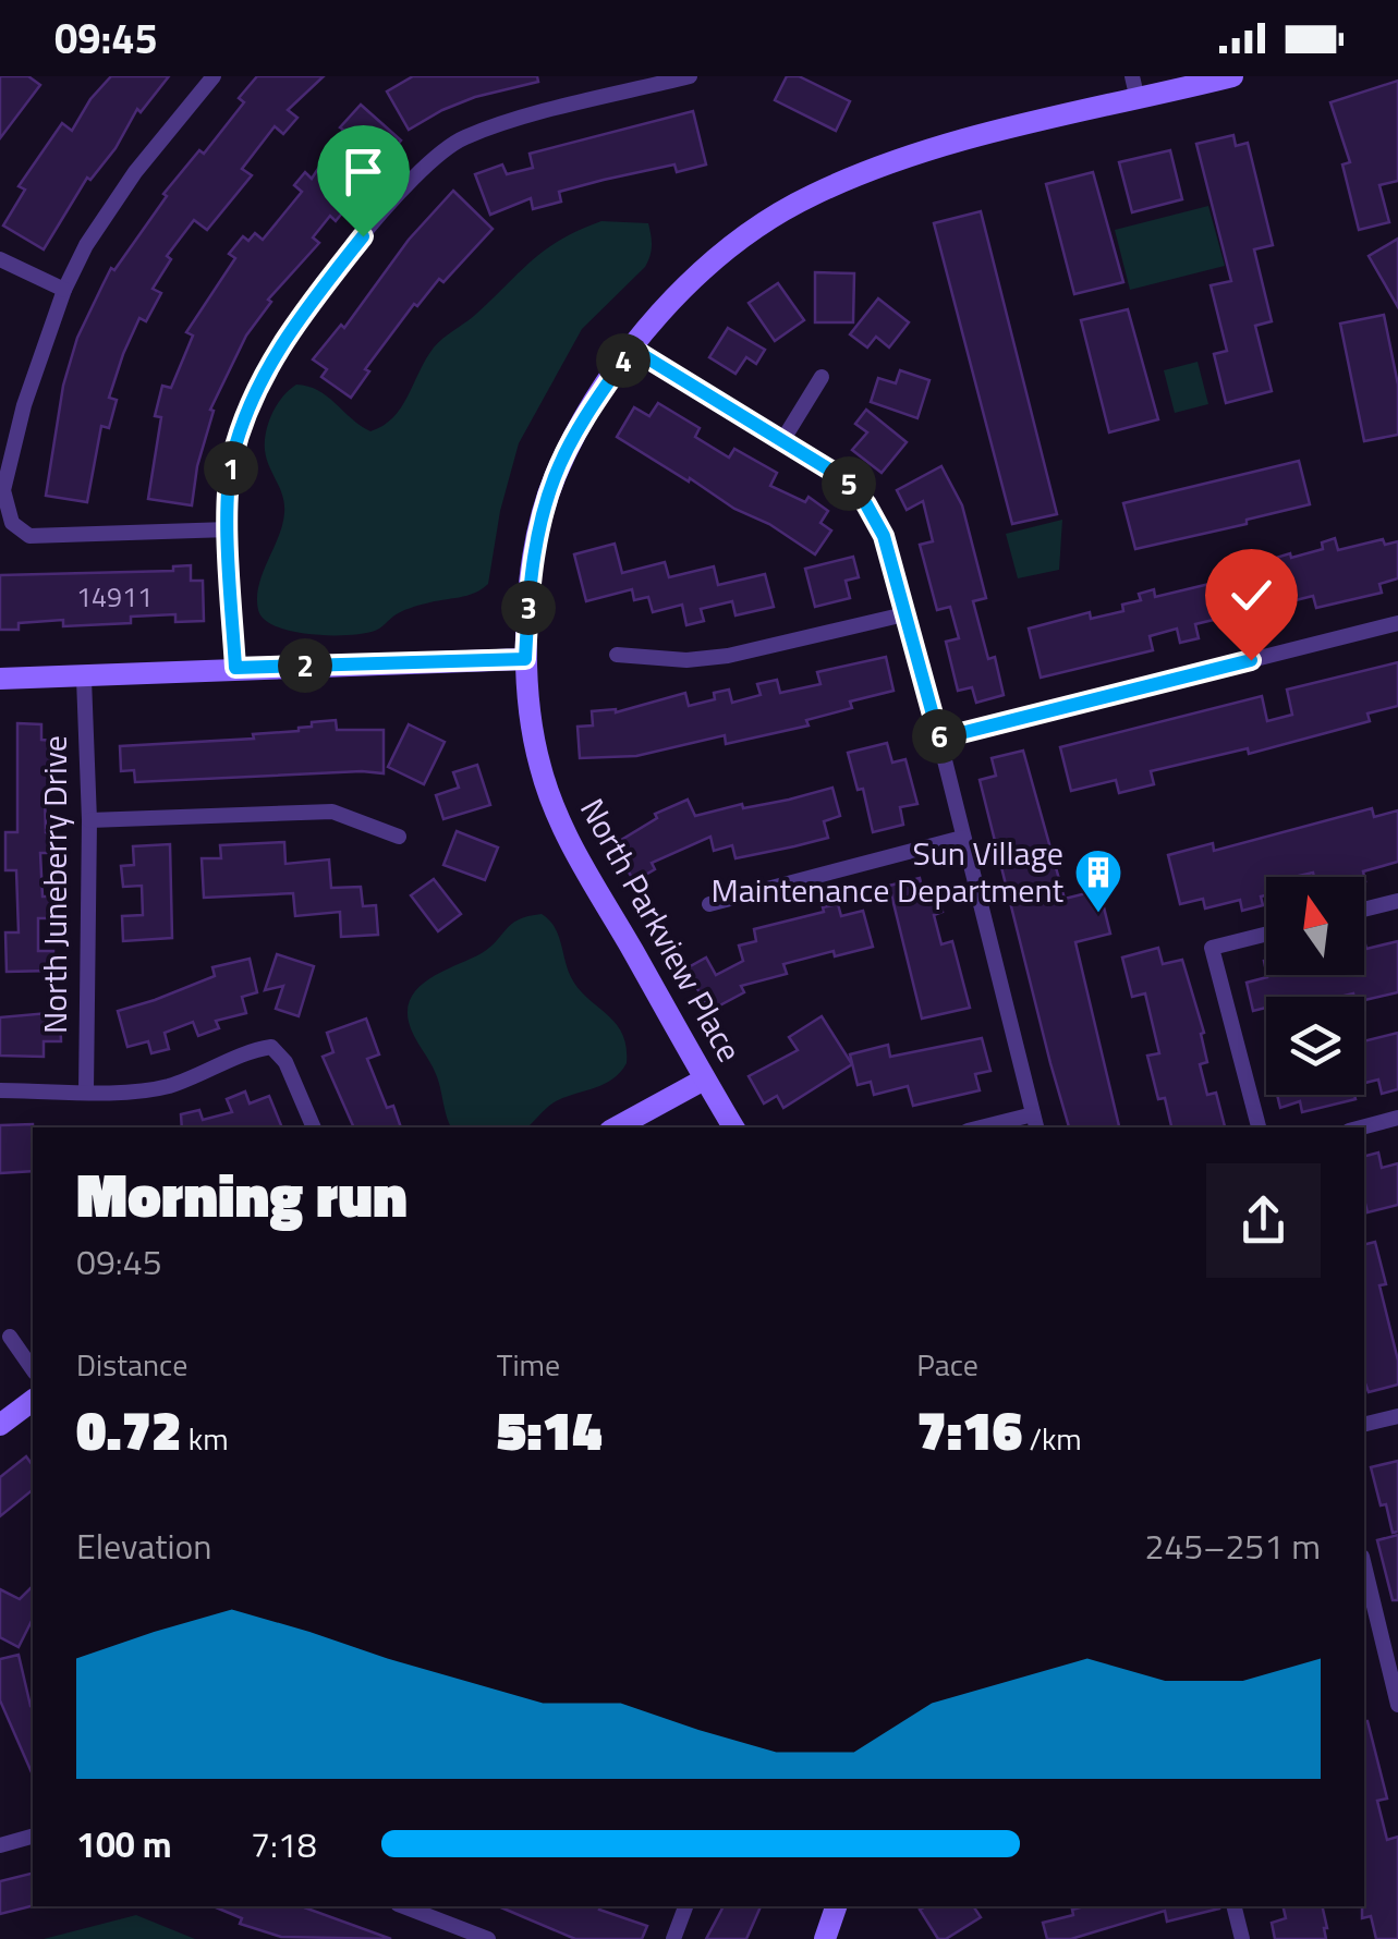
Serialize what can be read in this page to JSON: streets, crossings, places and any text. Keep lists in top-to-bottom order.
{
  "streets": {
    "street": ["North Juneberry Drive", "North Parkview Place"]
  },
  "places": {
    "building": ["Sun Village Maintenance Department"]
  },
  "house_numbers": ["14911"],
  "north": "top",
  "page": {
    "status": "09:45",
    "pins": [
      "4",
      "1",
      "5",
      "3",
      "2",
      "6"
    ],
    "heading": ["Morning run", "09:45"],
    "stats": [
      ["Distance", "0.72 km"],
      ["Time", "5:14"],
      ["Pace", "7:16 /km"]
    ],
    "chart": ["Elevation", "245–251 m"],
    "list": [
      {
        "name": "100 m",
        "note": "7:18"
      }
    ]
  }
}
